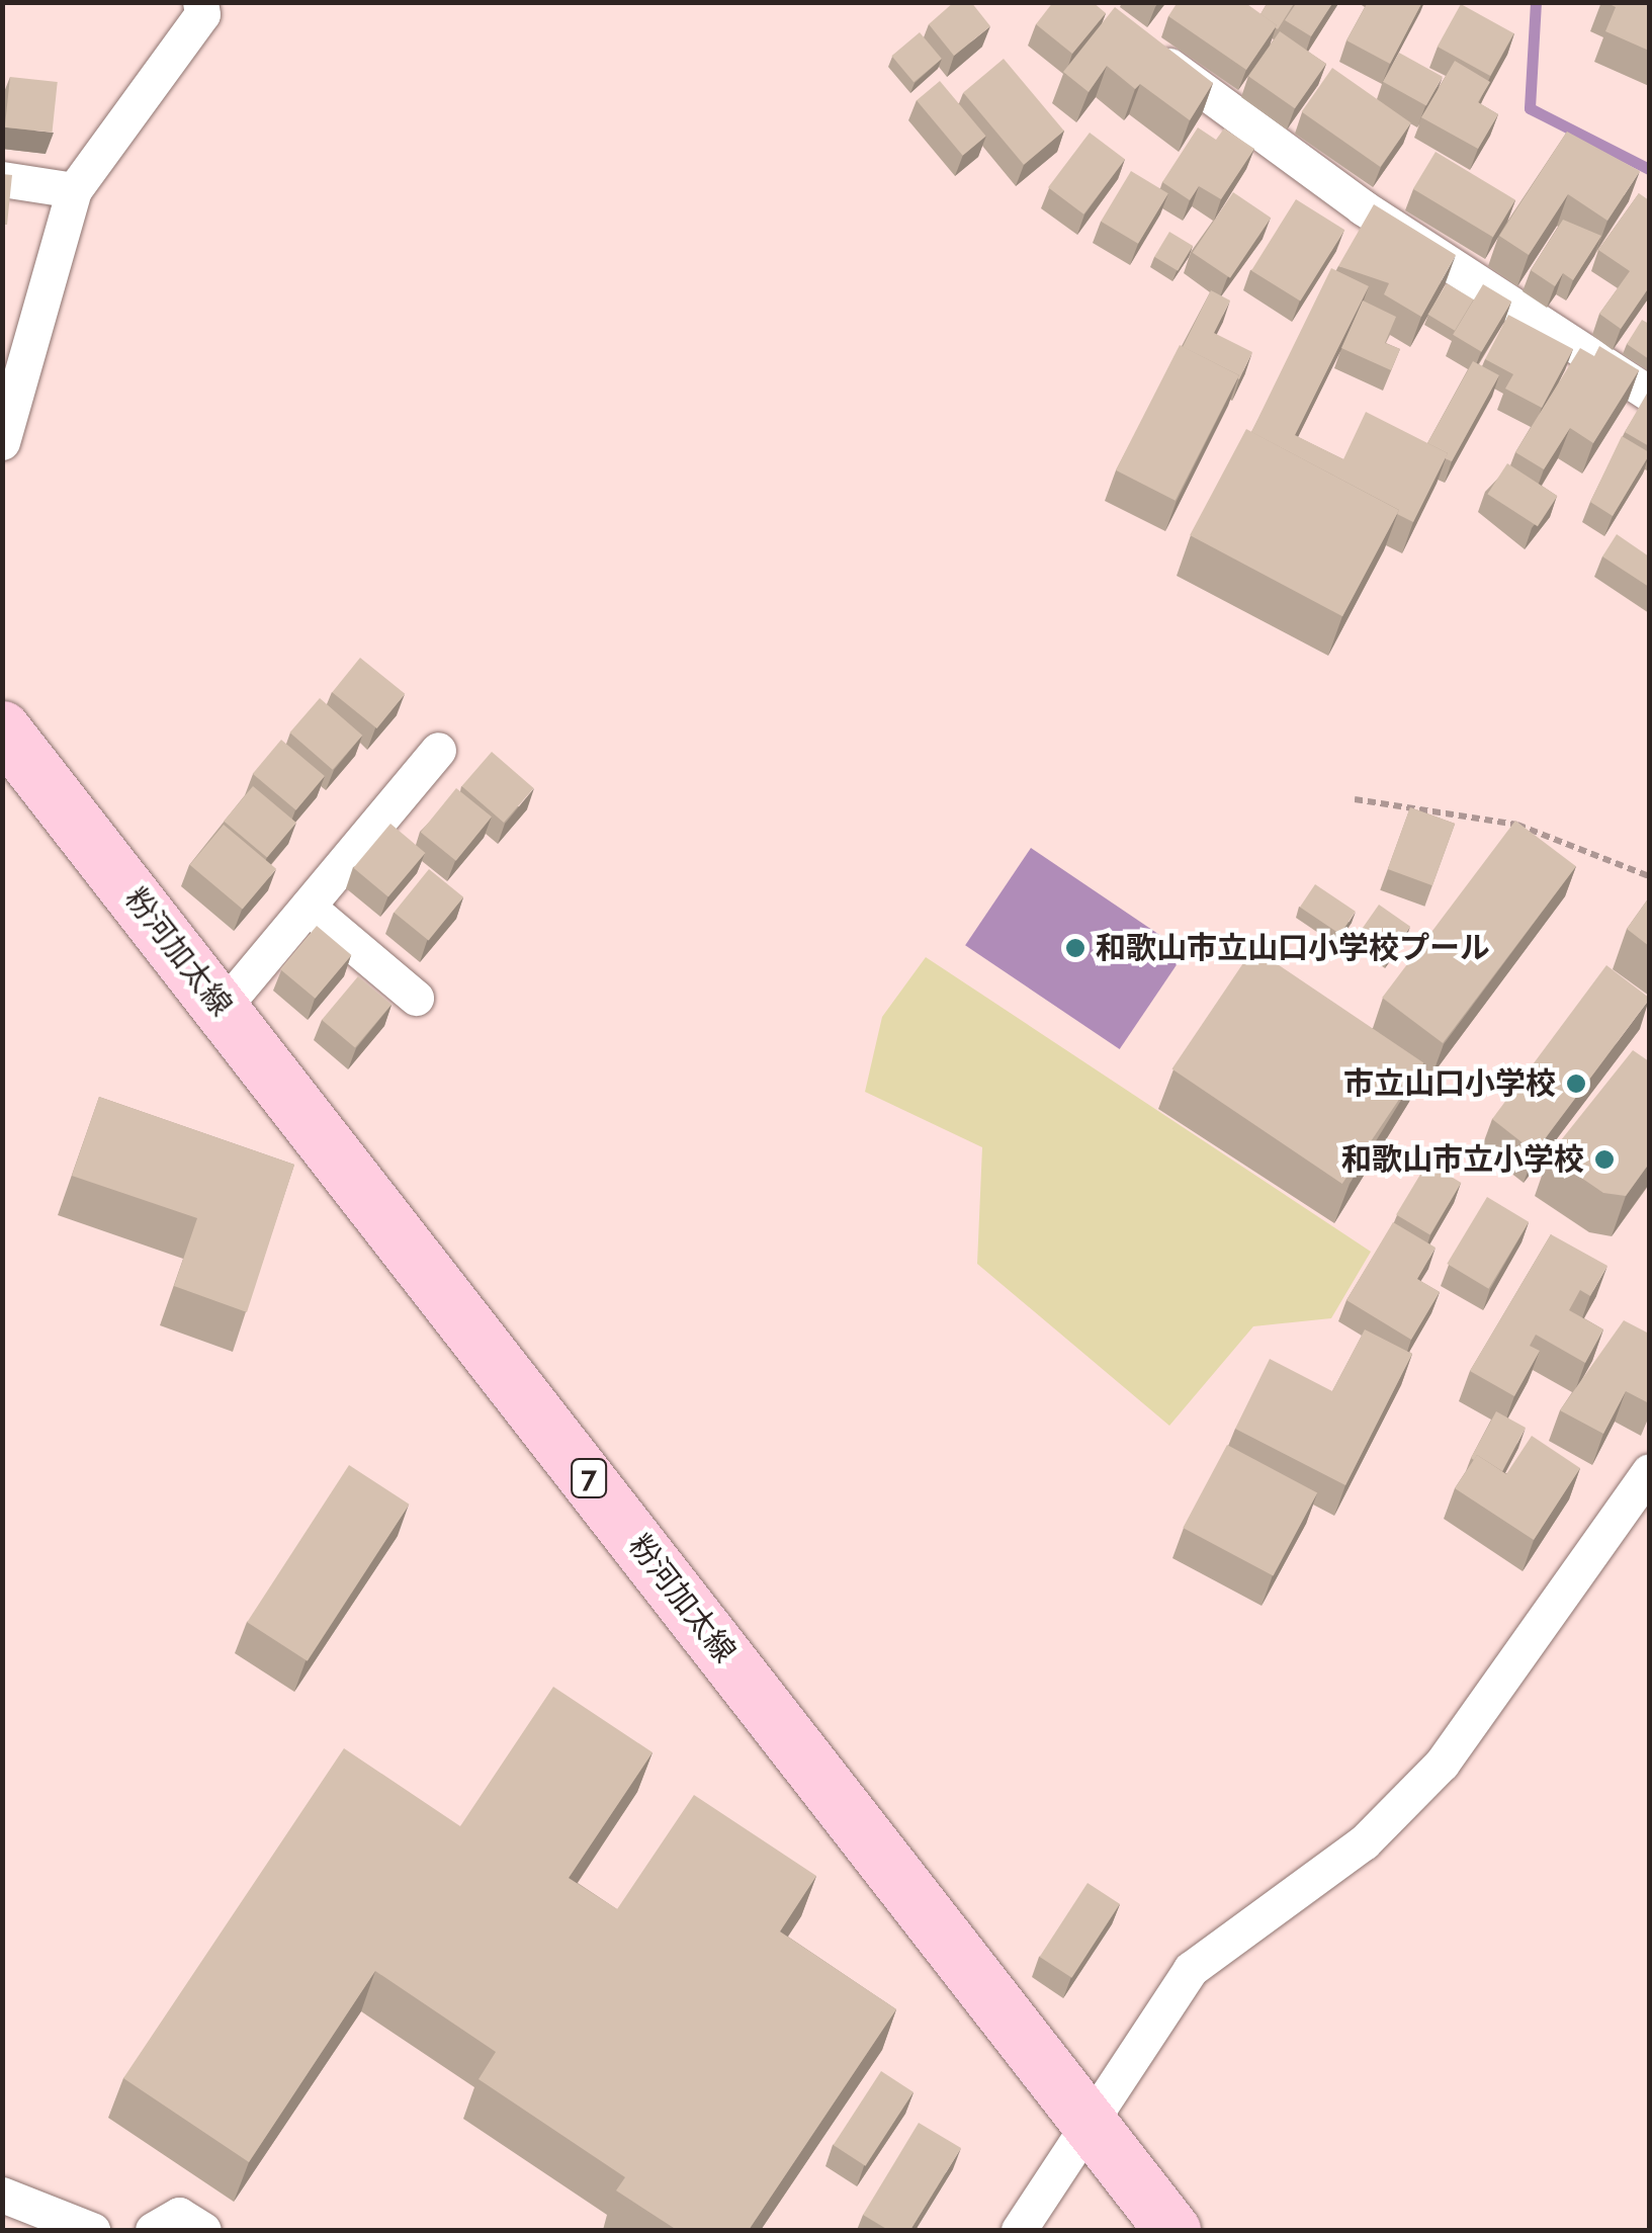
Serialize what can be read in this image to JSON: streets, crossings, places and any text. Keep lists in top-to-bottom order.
{
  "streets": {
    "main road": ["粉河加太線", "7"]
  },
  "places": ["和歌山市立山口小学校プール", "市立山口小学校", "和歌山市立小学校"]
}
